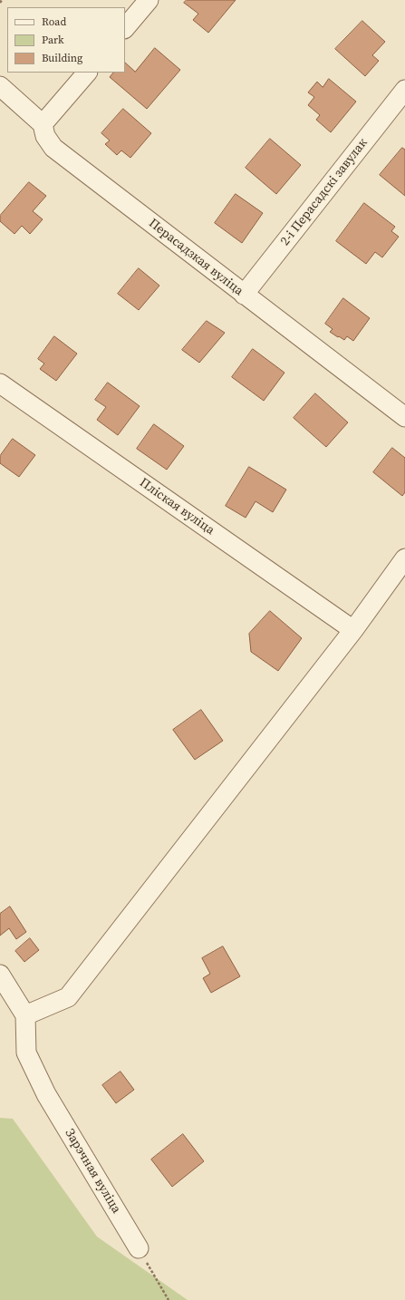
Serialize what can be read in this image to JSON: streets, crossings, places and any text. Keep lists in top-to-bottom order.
{
  "streets": {
    "street": [
      "2-і Перасадскі завулак",
      "Перасадзкая вуліца",
      "Пліская вуліца",
      "Зарэчная вуліца"
    ]
  },
  "crossings": [
    ["2-і Перасадскі завулак", "Перасадзкая вуліца"]
  ],
  "legend": ["Road", "Park", "Building"]
}
